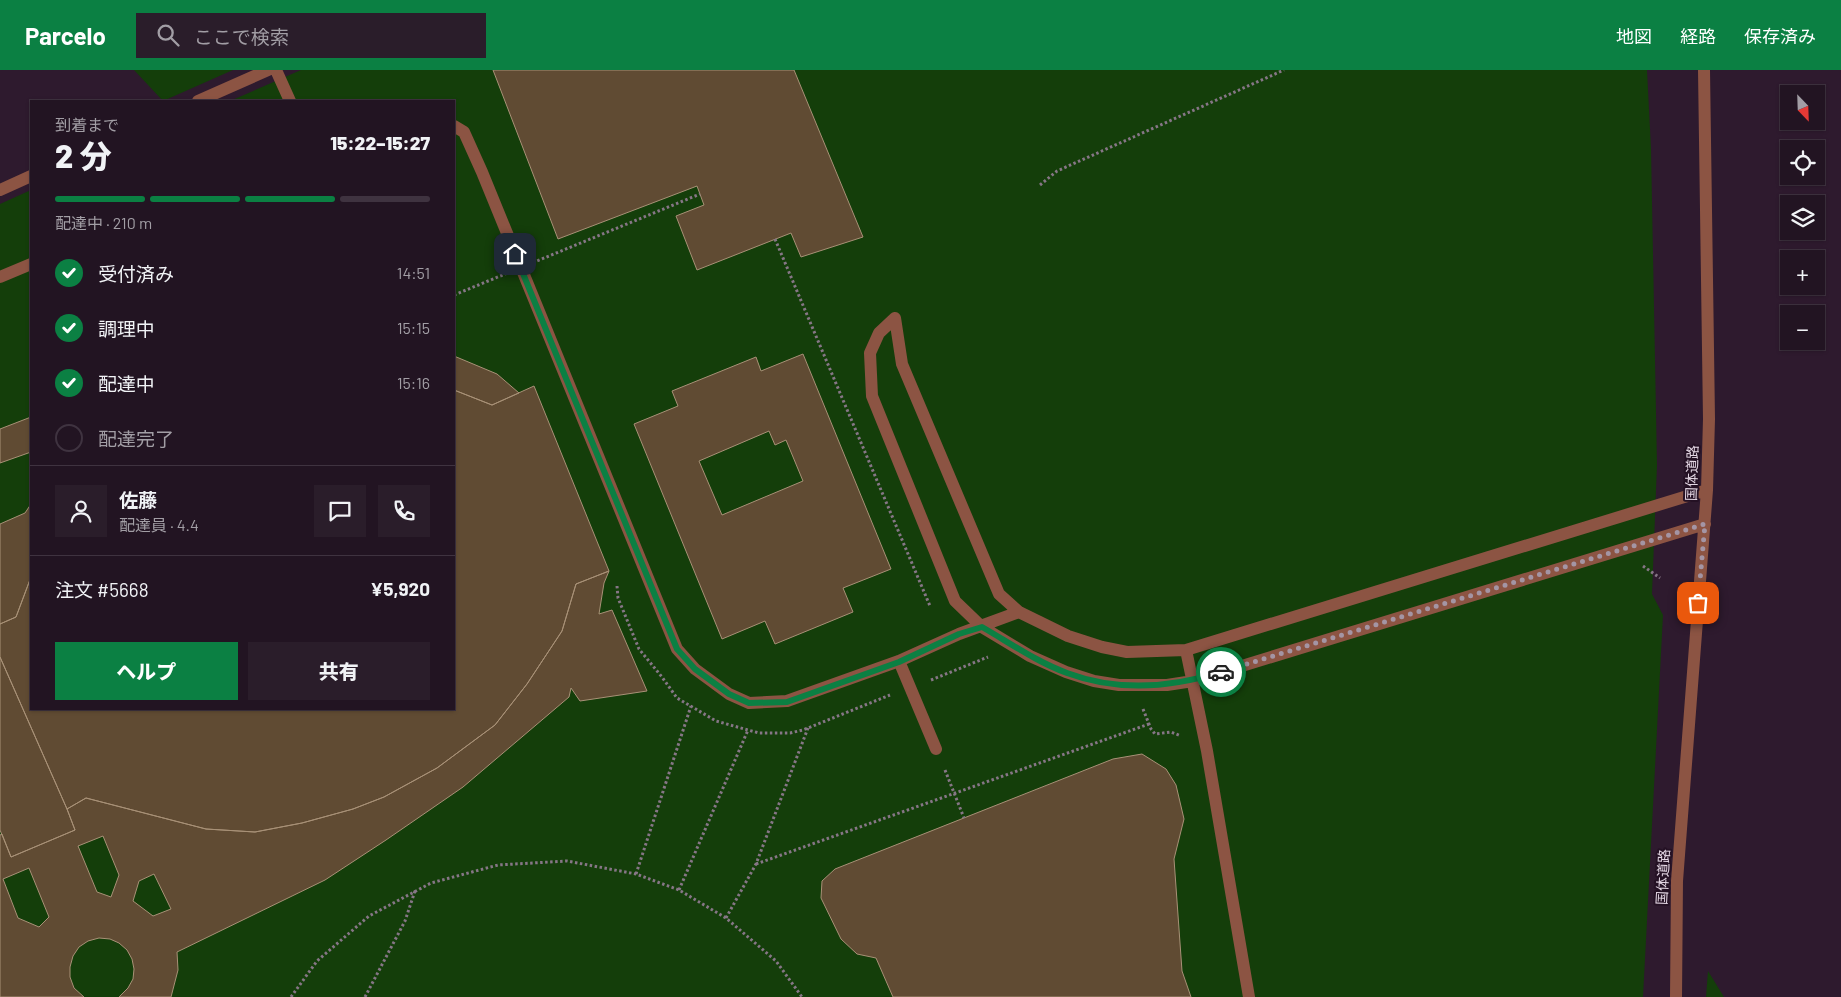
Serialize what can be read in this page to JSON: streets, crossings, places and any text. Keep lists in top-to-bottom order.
{
  "streets": {
    "street": ["国体道路"]
  },
  "north": "bottom right",
  "page": {
    "header": "Parcelo",
    "search": "ここで検索",
    "nav": ["地図", "経路", "保存済み"],
    "map_buttons": ["+", "−"],
    "heading": ["2 分", "到着まで", "15:22–15:27"],
    "panel": [
      "佐藤",
      "配達員 · 4.4",
      "注文 #5668",
      "¥5,920"
    ],
    "bar": "配達中 · 210 m",
    "list": [
      ["受付済み", "14:51"],
      ["調理中", "15:15"],
      ["配達中", "15:16"],
      "配達完了"
    ],
    "buttons": ["ヘルプ", "共有"]
  }
}
